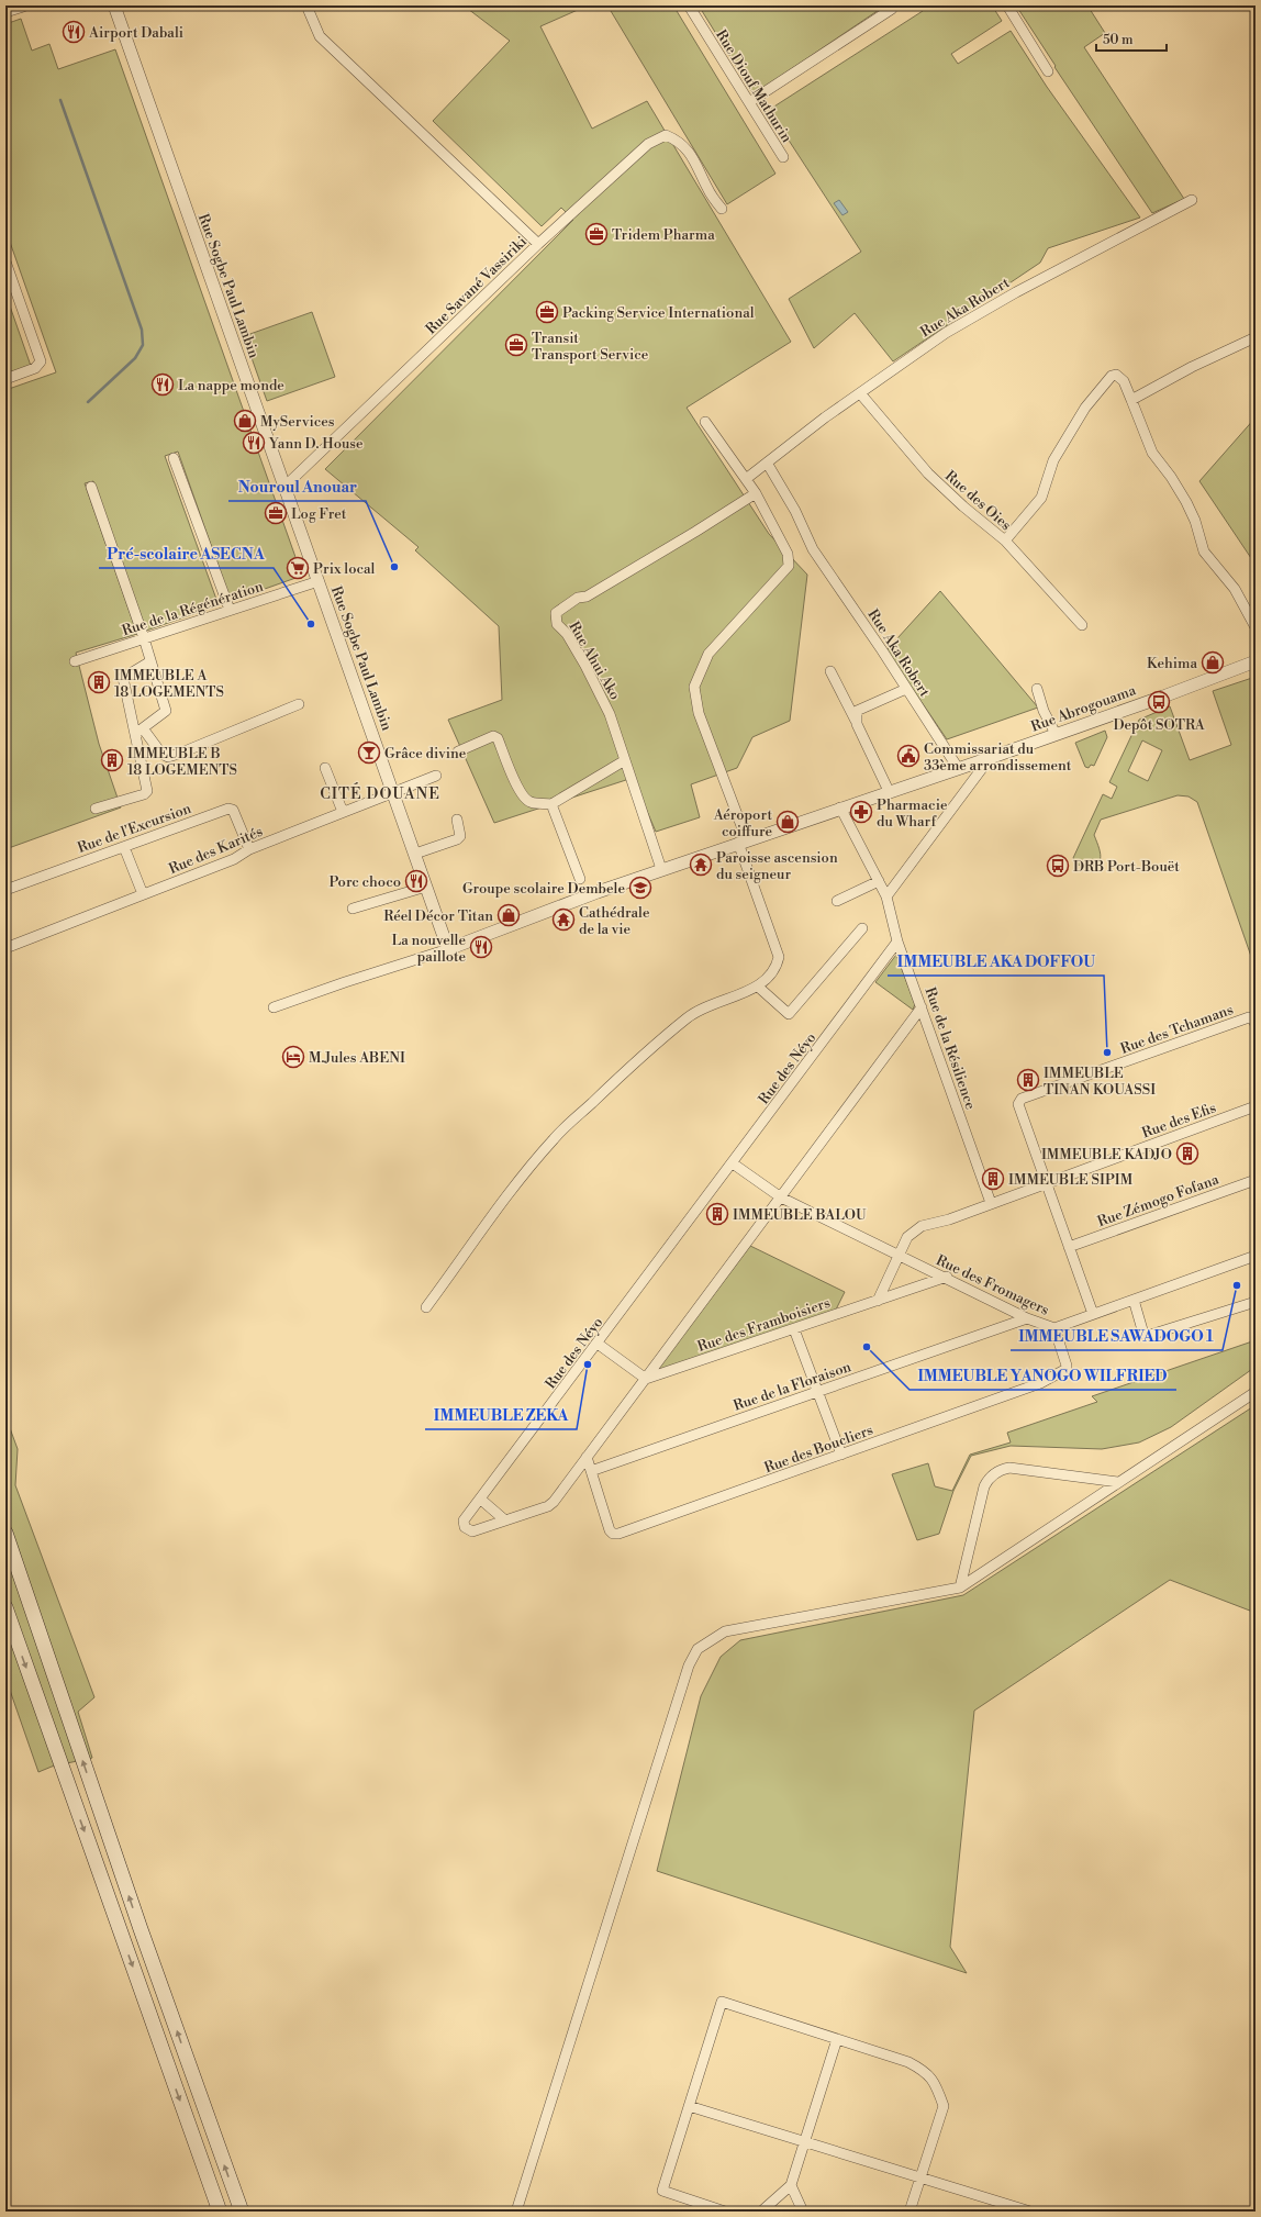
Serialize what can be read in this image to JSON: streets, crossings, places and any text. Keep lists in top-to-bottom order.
{
  "streets": {
    "street": [
      "Rue Diouf Mathurin",
      "Rue Savané Vassiriki",
      "Rue Sogbe Paul Lambin",
      "Rue Aka Robert",
      "Rue des Oies",
      "Rue de la Régénération",
      "Rue Ahui Ako",
      "Rue Abrogouama",
      "Rue de l'Excursion",
      "Rue des Karités",
      "Rue des Tchamans",
      "Rue de la Résilience",
      "Rue des Néyo",
      "Rue des Efis",
      "Rue Zémogo Fofana",
      "Rue des Fromagers",
      "Rue des Framboisiers",
      "Rue de la Floraison",
      "Rue des Boucliers"
    ]
  },
  "crossings": [
    ["Rue Savané Vassiriki", "Rue Sogbe Paul Lambin"],
    ["Rue Sogbe Paul Lambin", "Rue de la Régénération"],
    ["Rue Sogbe Paul Lambin", "Rue Abrogouama"],
    ["Rue Sogbe Paul Lambin", "Rue des Karités"],
    ["Rue Aka Robert", "Rue des Oies"],
    ["Rue Aka Robert", "Rue Abrogouama"],
    ["Rue Ahui Ako", "Rue Abrogouama"],
    ["Rue Abrogouama", "Rue de la Résilience"],
    ["Rue de l'Excursion", "Rue des Karités"],
    ["Rue des Tchamans", "Rue des Efis"],
    ["Rue des Tchamans", "Rue Zémogo Fofana"],
    ["Rue des Tchamans", "Rue des Fromagers"],
    ["Rue de la Résilience", "Rue des Néyo"],
    ["Rue de la Résilience", "Rue des Efis"],
    ["Rue des Néyo", "Rue des Fromagers"],
    ["Rue des Néyo", "Rue des Framboisiers"],
    ["Rue des Néyo", "Rue des Boucliers"],
    ["Rue des Efis", "Rue des Fromagers"],
    ["Rue des Efis", "Rue des Framboisiers"],
    ["Rue des Fromagers", "Rue des Framboisiers"],
    ["Rue des Fromagers", "Rue de la Floraison"],
    ["Rue des Fromagers", "Rue des Boucliers"],
    ["Rue de la Floraison", "Rue des Boucliers"]
  ],
  "districts": ["CITÉ DOUANE"],
  "places": {
    "restaurant": [
      "Airport Dabali",
      "La nappe monde",
      "Yann D. House",
      "Porc choco",
      "La nouvelle paillote"
    ],
    "office": [
      "Tridem Pharma",
      "Packing Service International",
      "Transit Transport Service",
      "Log Fret"
    ],
    "shop": [
      "MyServices",
      "Kehima",
      "Aéroport coiffure",
      "Réel Décor Titan"
    ],
    "other": [
      "Nouroul Anouar",
      "Pré-scolaire ASECNA",
      "IMMEUBLE AKA DOFFOU",
      "IMMEUBLE SAWADOGO 1",
      "IMMEUBLE YANOGO WILFRIED",
      "IMMEUBLE ZEKA"
    ],
    "supermarket": ["Prix local"],
    "building": [
      "IMMEUBLE A 18 LOGEMENTS",
      "IMMEUBLE B 18 LOGEMENTS",
      "IMMEUBLE TINAN KOUASSI",
      "IMMEUBLE KADJO",
      "IMMEUBLE SIPIM",
      "IMMEUBLE BALOU"
    ],
    "bus stop": ["Depôt SOTRA", "DRB Port-Bouët"],
    "bar": ["Grâce divine"],
    "public building": ["Commissariat du 33ème arrondissement"],
    "pharmacy": ["Pharmacie du Wharf"],
    "temple": ["Paroisse ascension du seigneur", "Cathédrale de la vie"],
    "school or university": ["Groupe scolaire Dembele"],
    "hotel": ["M.Jules ABENI"]
  },
  "scale_bar": "50 m"
}
